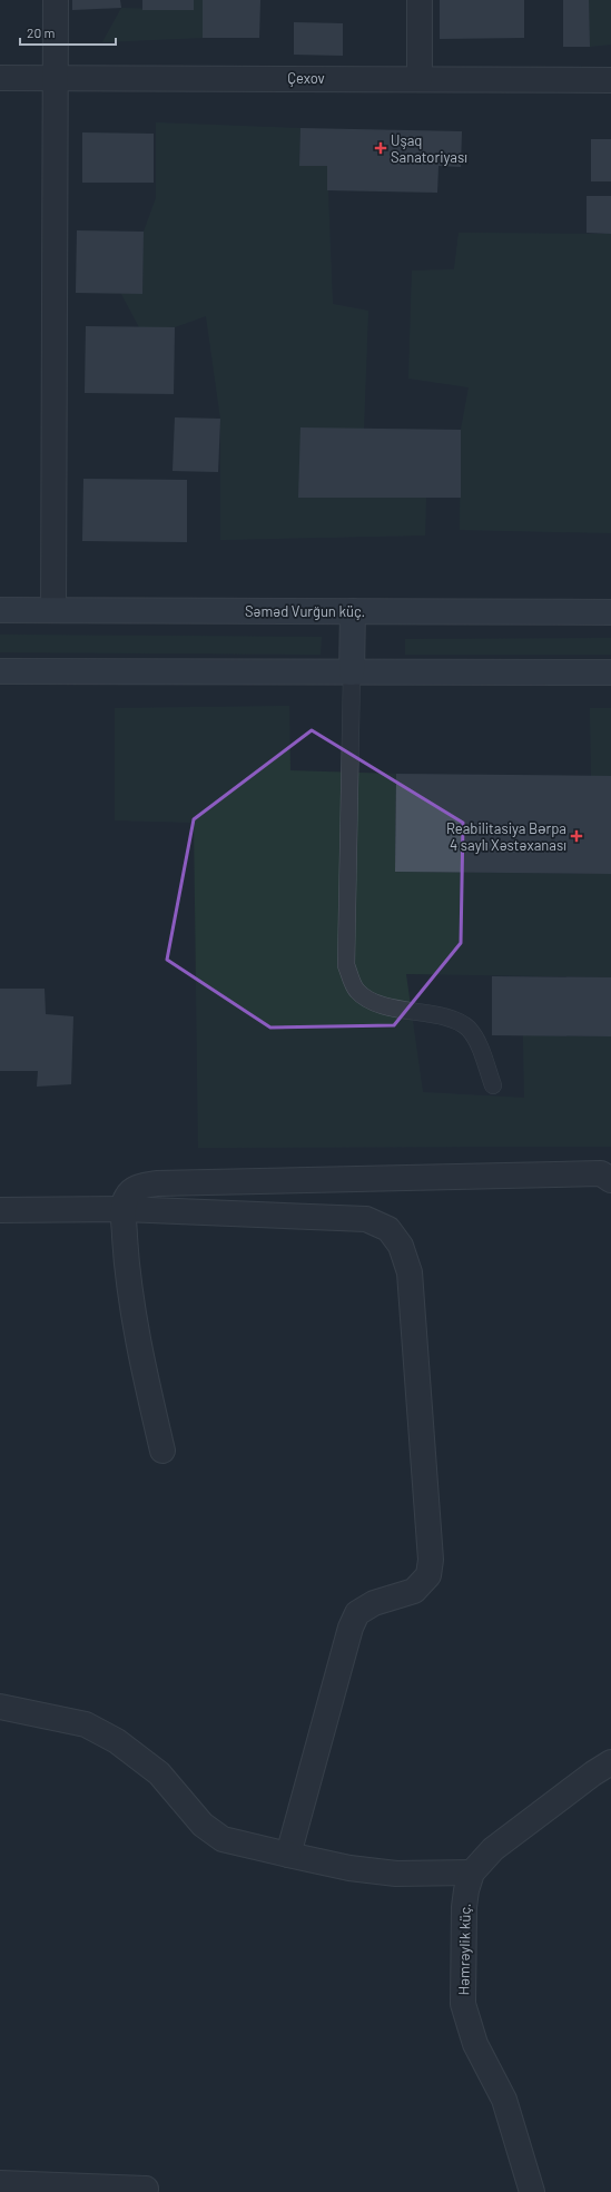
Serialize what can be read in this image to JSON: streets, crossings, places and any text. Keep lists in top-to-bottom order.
{
  "streets": {
    "main road": ["Səməd Vurğun küç."],
    "street": ["Çexov", "Həmrəylik küç."]
  },
  "places": {
    "health": ["Uşaq Sanatoriyası", "Reabilitasiya Bәrpa 4 saylı Xəstəxanası"]
  },
  "scale_bar": "20 m"
}
